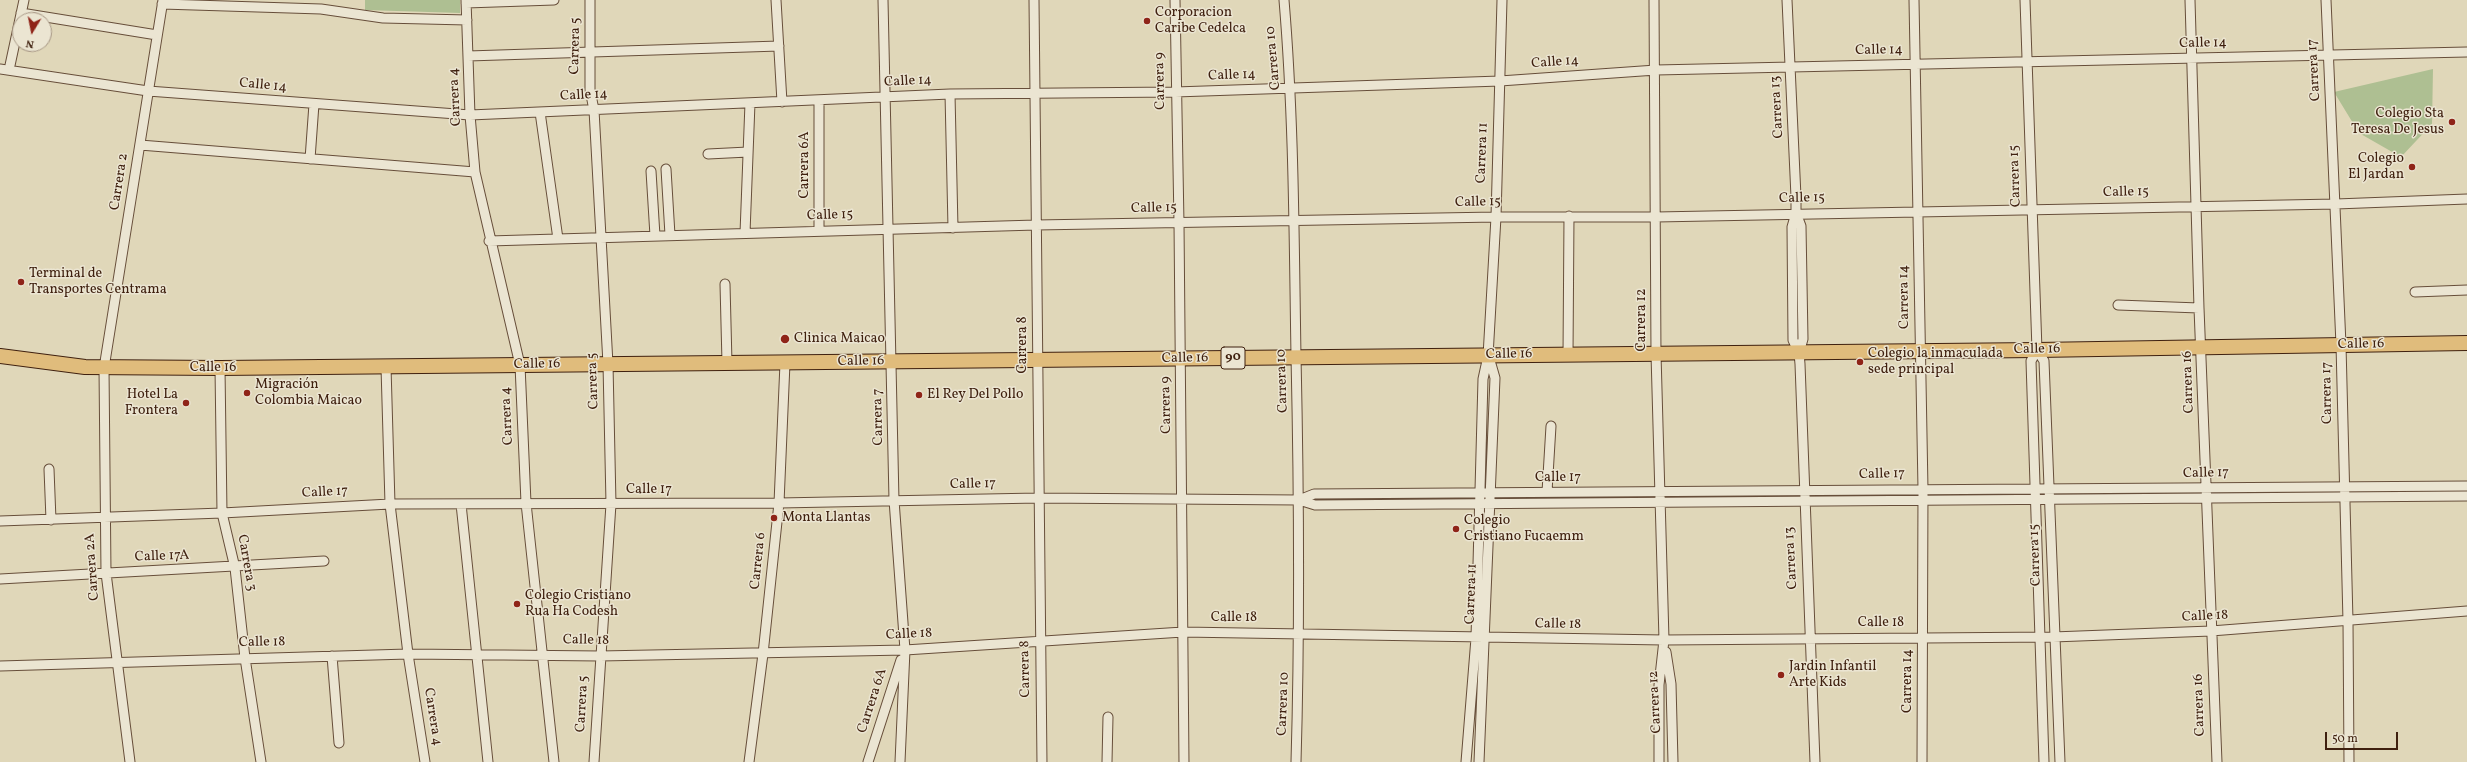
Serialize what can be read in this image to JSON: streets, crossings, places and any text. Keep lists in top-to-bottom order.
{
  "streets": {
    "highway": ["Calle 16", "90"],
    "street": [
      "Calle 14",
      "Carrera 5",
      "Carrera 10",
      "Carrera 17",
      "Carrera 9",
      "Carrera 4",
      "Carrera 13",
      "Carrera 11",
      "Carrera 6A",
      "Carrera 15",
      "Carrera 2",
      "Calle 15",
      "Carrera 14",
      "Carrera 12",
      "Carrera 8",
      "Carrera 16",
      "Carrera 7",
      "Calle 17",
      "Calle 17A",
      "Carrera 6",
      "Carrera 3",
      "Carrera 2A",
      "Calle 18"
    ]
  },
  "crossings": [
    ["Calle 14", "Carrera 5"],
    ["Calle 14", "Carrera 10"],
    ["Calle 14", "Carrera 17"],
    ["Calle 14", "Carrera 9"],
    ["Calle 14", "Carrera 4"],
    ["Calle 14", "Carrera 13"],
    ["Calle 14", "Carrera 11"],
    ["Calle 14", "Carrera 6A"],
    ["Calle 14", "Carrera 15"],
    ["Calle 14", "Carrera 2"],
    ["Calle 14", "Carrera 14"],
    ["Calle 14", "Carrera 12"],
    ["Calle 14", "Carrera 8"],
    ["Calle 14", "Carrera 16"],
    ["Calle 14", "Carrera 7"],
    ["Carrera 5", "Calle 15"],
    ["Carrera 5", "Calle 16"],
    ["Carrera 5", "Calle 17"],
    ["Carrera 5", "Calle 18"],
    ["Carrera 10", "Calle 15"],
    ["Carrera 10", "Calle 16"],
    ["Carrera 10", "Calle 17"],
    ["Carrera 10", "Calle 18"],
    ["Carrera 17", "Calle 15"],
    ["Carrera 17", "Calle 16"],
    ["Carrera 17", "Calle 17"],
    ["Carrera 17", "Calle 18"],
    ["Carrera 9", "Calle 15"],
    ["Carrera 9", "Calle 16"],
    ["Carrera 9", "Calle 17"],
    ["Carrera 9", "Calle 18"],
    ["Carrera 4", "Calle 15"],
    ["Carrera 4", "Calle 16"],
    ["Carrera 4", "Calle 17"],
    ["Carrera 4", "Calle 18"],
    ["Carrera 13", "Calle 15"],
    ["Carrera 13", "Calle 16"],
    ["Carrera 13", "Calle 17"],
    ["Carrera 13", "Calle 18"],
    ["Carrera 11", "Calle 15"],
    ["Carrera 11", "Calle 16"],
    ["Carrera 11", "Calle 17"],
    ["Carrera 11", "Calle 18"],
    ["Carrera 6A", "Calle 15"],
    ["Carrera 6A", "Carrera 7"],
    ["Carrera 6A", "Calle 18"],
    ["Carrera 15", "Calle 15"],
    ["Carrera 15", "Calle 16"],
    ["Carrera 15", "Calle 17"],
    ["Carrera 15", "Calle 18"],
    ["Carrera 2", "Calle 16"],
    ["Carrera 2", "Carrera 2A"],
    ["Calle 15", "Carrera 14"],
    ["Calle 15", "Carrera 12"],
    ["Calle 15", "Carrera 8"],
    ["Calle 15", "Carrera 16"],
    ["Calle 15", "Carrera 7"],
    ["Carrera 14", "Calle 16"],
    ["Carrera 14", "Calle 17"],
    ["Carrera 14", "Calle 18"],
    ["Carrera 12", "Calle 16"],
    ["Carrera 12", "Calle 17"],
    ["Carrera 12", "Calle 18"],
    ["Carrera 8", "Calle 16"],
    ["Carrera 8", "Calle 17"],
    ["Carrera 8", "Calle 18"],
    ["Calle 16", "Carrera 16"],
    ["Calle 16", "Carrera 7"],
    ["Calle 16", "Carrera 6"],
    ["Calle 16", "Carrera 3"],
    ["Calle 16", "Carrera 2A"],
    ["Carrera 16", "Calle 17"],
    ["Carrera 16", "Calle 18"],
    ["Carrera 7", "Calle 17"],
    ["Carrera 7", "Calle 18"],
    ["Calle 17", "Carrera 6"],
    ["Calle 17", "Carrera 3"],
    ["Calle 17", "Carrera 2A"],
    ["Calle 17A", "Carrera 3"],
    ["Calle 17A", "Carrera 2A"],
    ["Carrera 6", "Calle 18"],
    ["Carrera 3", "Calle 18"],
    ["Carrera 2A", "Calle 18"]
  ],
  "places": [
    "Corporacion Caribe Cedelca",
    "Colegio Sta Teresa De Jesus",
    "Colegio El Jardan",
    "Terminal de Transportes Centrama",
    "Clinica Maicao",
    "Colegio la inmaculada sede principal",
    "Migración Colombia Maicao",
    "El Rey Del Pollo",
    "Hotel La Frontera",
    "Monta Llantas",
    "Colegio Cristiano Fucaemm",
    "Colegio Cristiano Rua Ha Codesh",
    "Jardin Infantil Arte Kids"
  ],
  "scale_bar": "50 m",
  "north": "bottom"
}
